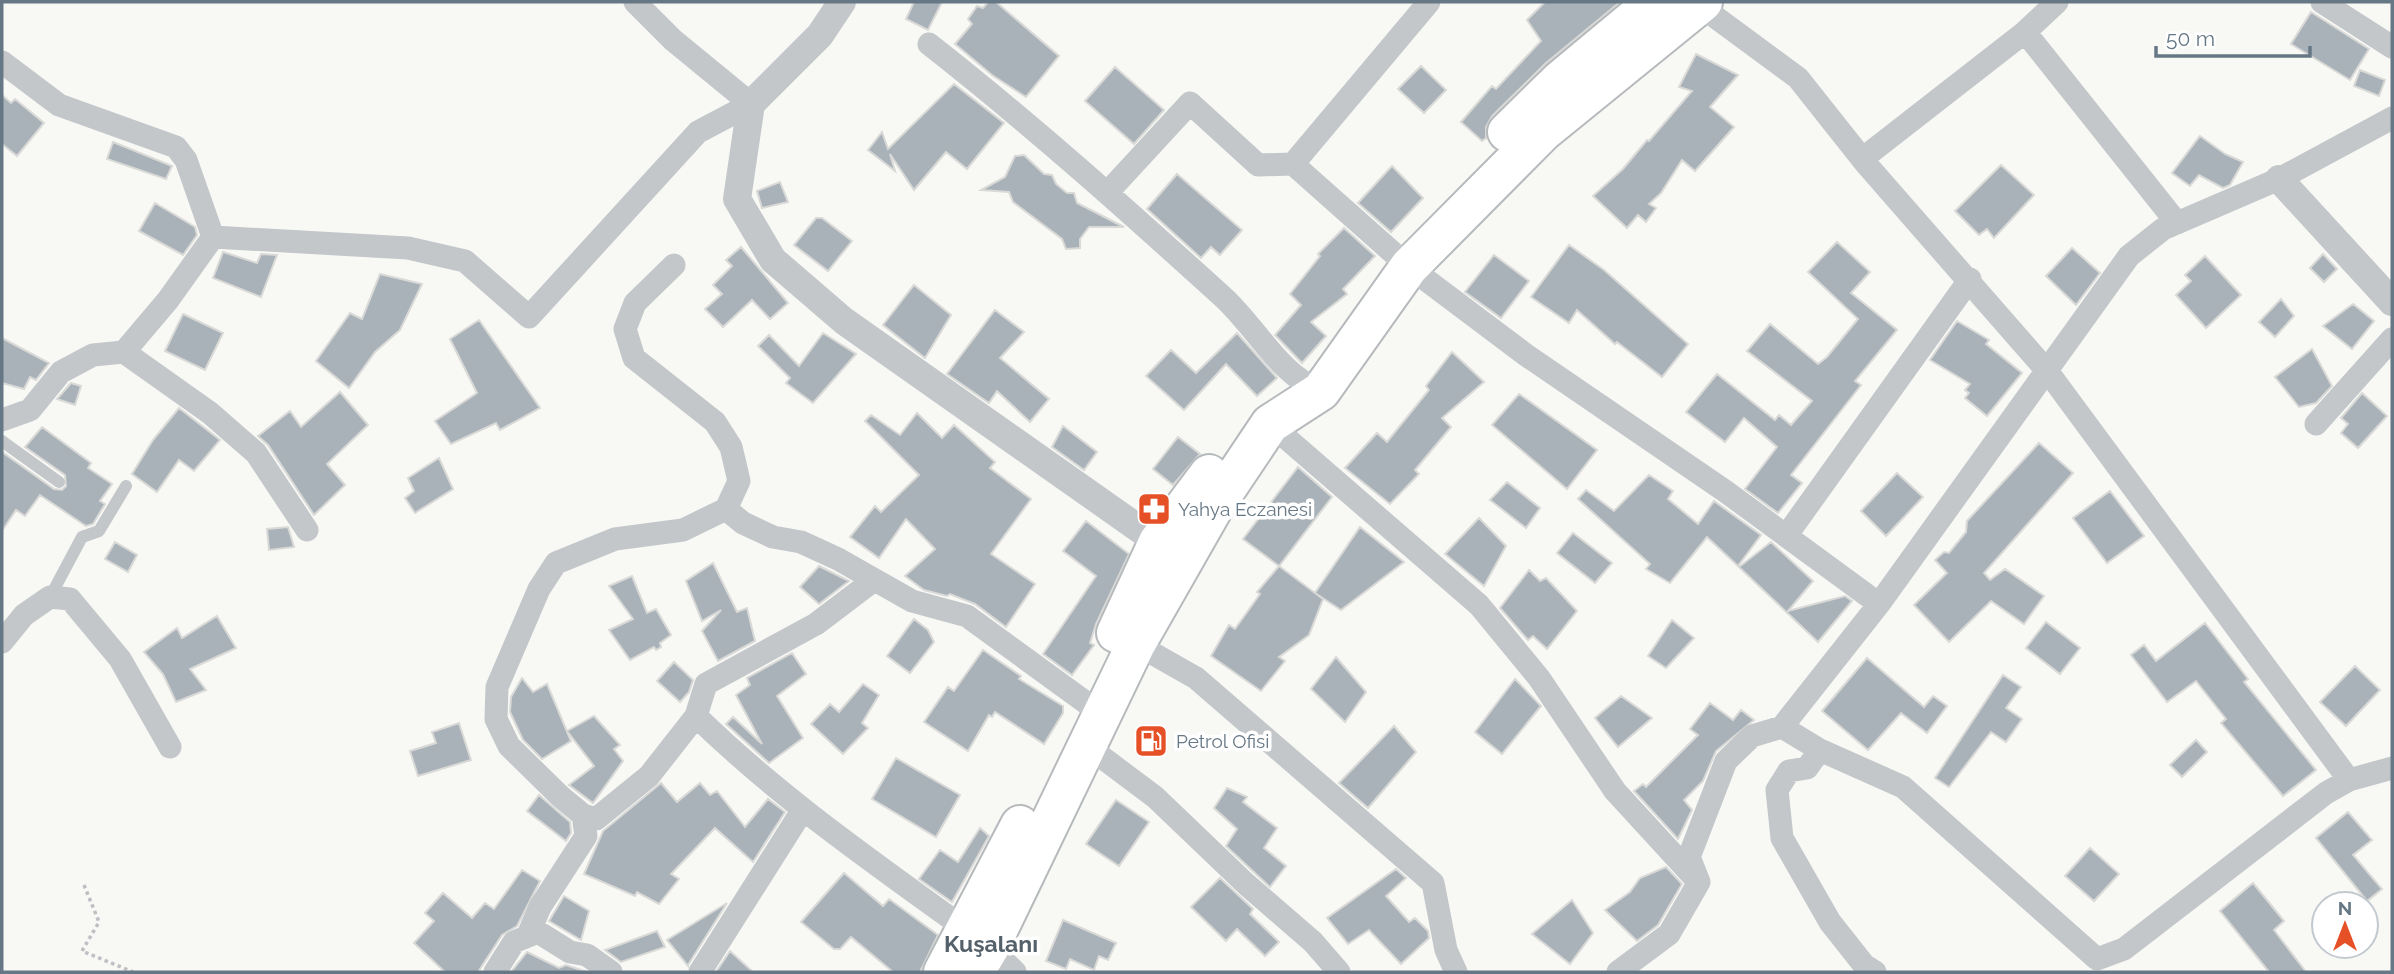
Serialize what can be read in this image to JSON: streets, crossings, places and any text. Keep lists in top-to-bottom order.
{
  "districts": ["Kuşalanı"],
  "places": {
    "pharmacy": ["Yahya Eczanesi"],
    "fuel station": ["Petrol Ofisi"]
  },
  "scale_bar": "50 m",
  "north": "top"
}
